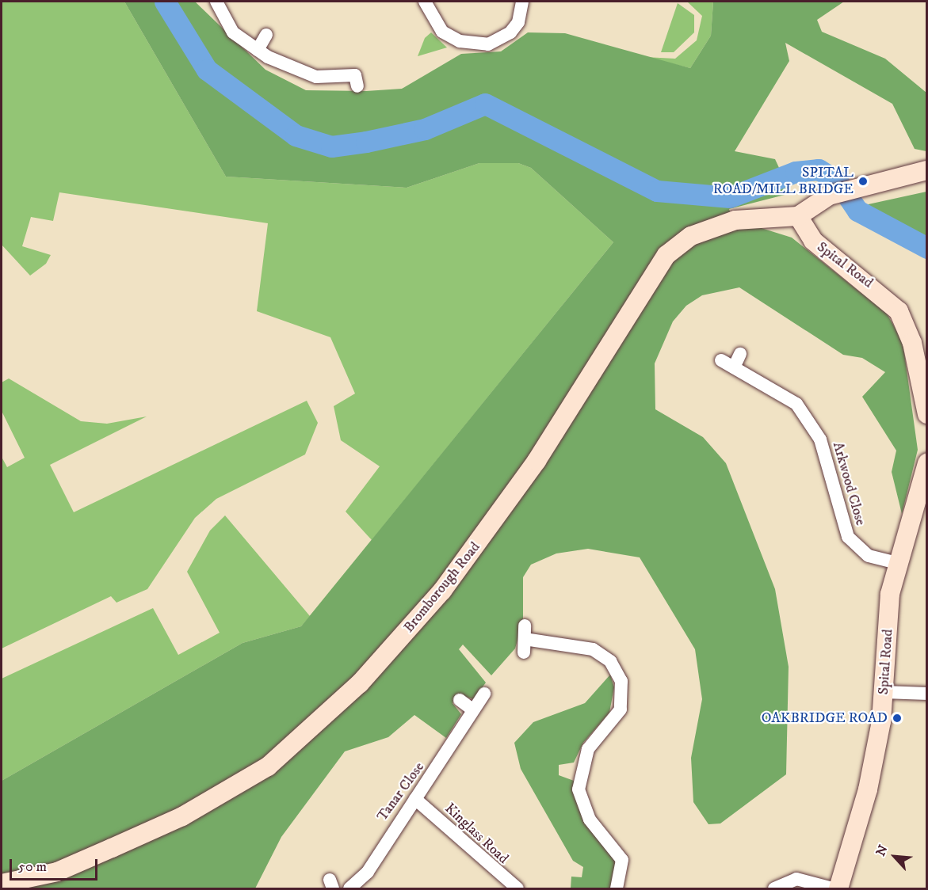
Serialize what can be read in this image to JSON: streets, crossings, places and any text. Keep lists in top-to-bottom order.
{
  "streets": {
    "street": [
      "Spital Road",
      "Arkwood Close",
      "Bromborough Road",
      "Tanar Close",
      "Kinglass Road"
    ]
  },
  "crossings": [
    ["Spital Road", "Arkwood Close"],
    ["Spital Road", "Bromborough Road"],
    ["Tanar Close", "Kinglass Road"]
  ],
  "places": ["SPITAL ROAD/MILL BRIDGE", "OAKBRIDGE ROAD"],
  "scale_bar": "50 m",
  "north": "top left"
}
